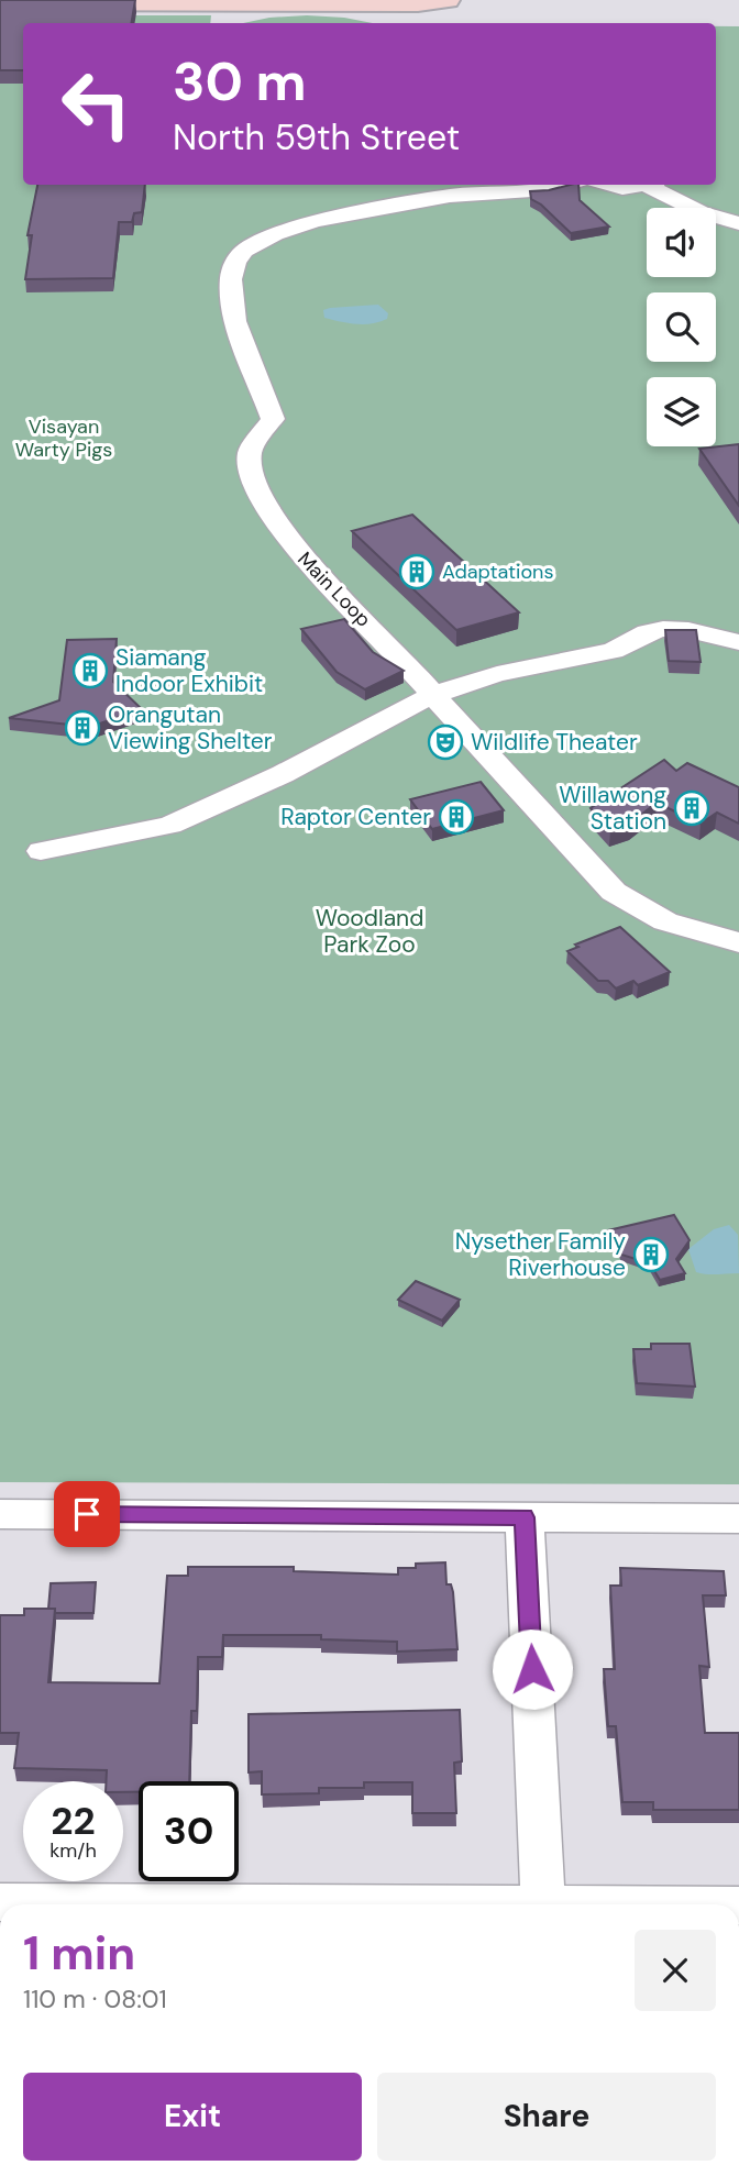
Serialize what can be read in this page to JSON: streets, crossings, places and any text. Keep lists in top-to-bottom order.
{
  "streets": {
    "street": ["Main Loop"]
  },
  "parks": ["Visayan Warty Pigs", "Woodland Park Zoo"],
  "places": {
    "building": [
      "Adaptations",
      "Siamang Indoor Exhibit",
      "Orangutan Viewing Shelter",
      "Willawong Station",
      "Raptor Center",
      "Nysether Family Riverhouse"
    ],
    "theatre": ["Wildlife Theater"]
  },
  "page": {
    "turn": ["30 m", "North 59th Street"],
    "speed": "22 km/h",
    "limit": "30",
    "heading": ["1 min", "110 m · 08:01"],
    "buttons": ["Exit", "Share"]
  }
}
